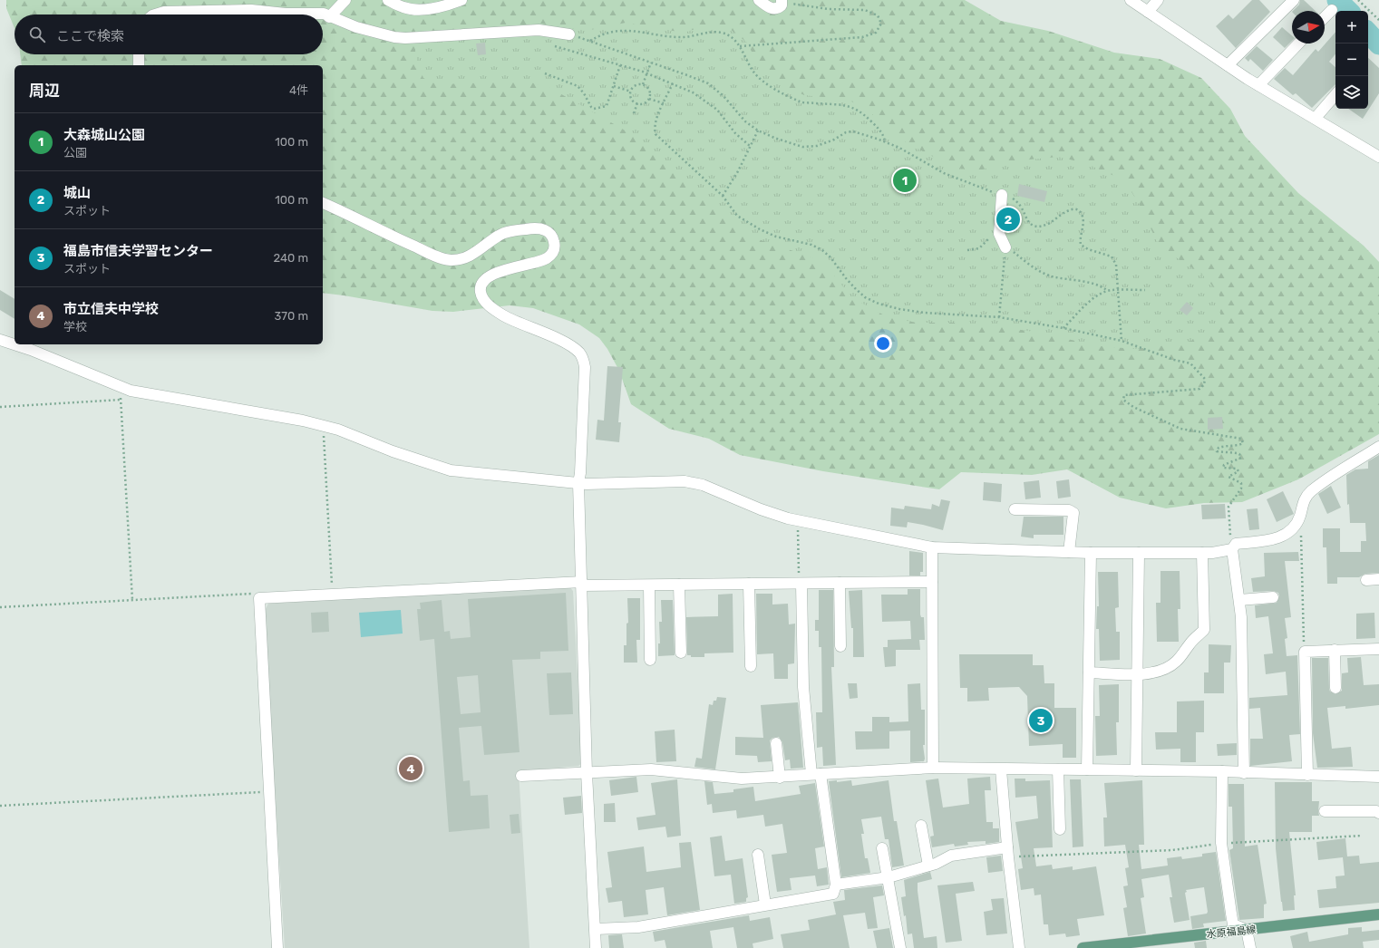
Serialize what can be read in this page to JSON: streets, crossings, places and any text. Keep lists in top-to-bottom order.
{
  "streets": {
    "main road": ["水原福島線"]
  },
  "north": "right",
  "page": {
    "map_buttons": ["+", "−"],
    "search": "ここで検索",
    "heading": ["周辺", "4件"],
    "list": [
      {
        "mark": "1",
        "name": "大森城山公園",
        "note": "公園",
        "value": "100 m"
      },
      {
        "mark": "2",
        "name": "城山",
        "note": "スポット",
        "value": "100 m"
      },
      {
        "mark": "3",
        "name": "福島市信夫学習センター",
        "note": "スポット",
        "value": "240 m"
      },
      {
        "mark": "4",
        "name": "市立信夫中学校",
        "note": "学校",
        "value": "370 m"
      }
    ],
    "pins": [
      "1",
      "2",
      "3",
      "4"
    ]
  }
}
